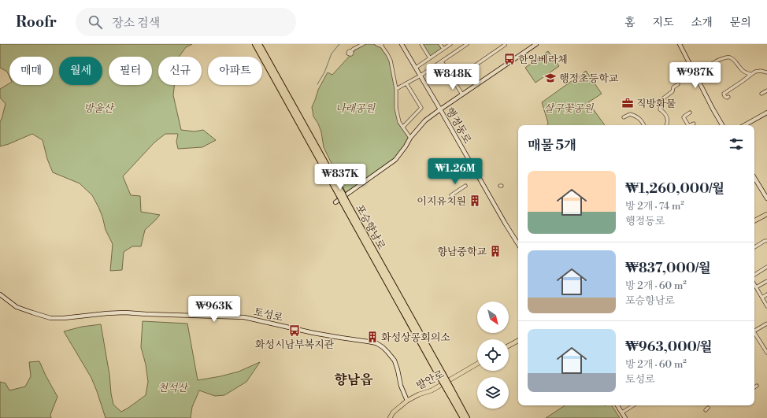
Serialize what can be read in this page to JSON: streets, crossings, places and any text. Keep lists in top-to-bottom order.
{
  "streets": {
    "highway": ["포승향남로"],
    "main road": ["발안로"],
    "street": ["행정동로", "토성로"]
  },
  "crossings": [
    ["토성로", "발안로"]
  ],
  "districts": ["향남읍"],
  "parks": [
    "방울산",
    "나래공원",
    "살구꽃공원",
    "천석산"
  ],
  "places": {
    "bus stop": ["한일베라체", "화성시남부복지관"],
    "school or university": ["행정초등학교"],
    "office": ["직방화물"],
    "building": ["이지유치원", "향남중학교", "화성상공회의소"]
  },
  "north": "bottom right",
  "page": {
    "header": "Roofr",
    "search": "장소 검색",
    "nav": [
      "홈",
      "지도",
      "소개",
      "문의"
    ],
    "chip": [
      "매매",
      "월세",
      "필터",
      "신규",
      "아파트"
    ],
    "price": [
      "₩987K",
      "₩848K",
      "₩1.26M",
      "₩837K",
      "₩963K"
    ],
    "heading": "매물 5개",
    "list": [
      {
        "name": "₩1,260,000/월",
        "note": "방 2개 · 74 m² · 행정동로"
      },
      {
        "name": "₩837,000/월",
        "note": "방 2개 · 60 m² · 포승향남로"
      },
      {
        "name": "₩963,000/월",
        "note": "방 2개 · 60 m² · 토성로"
      }
    ]
  }
}
